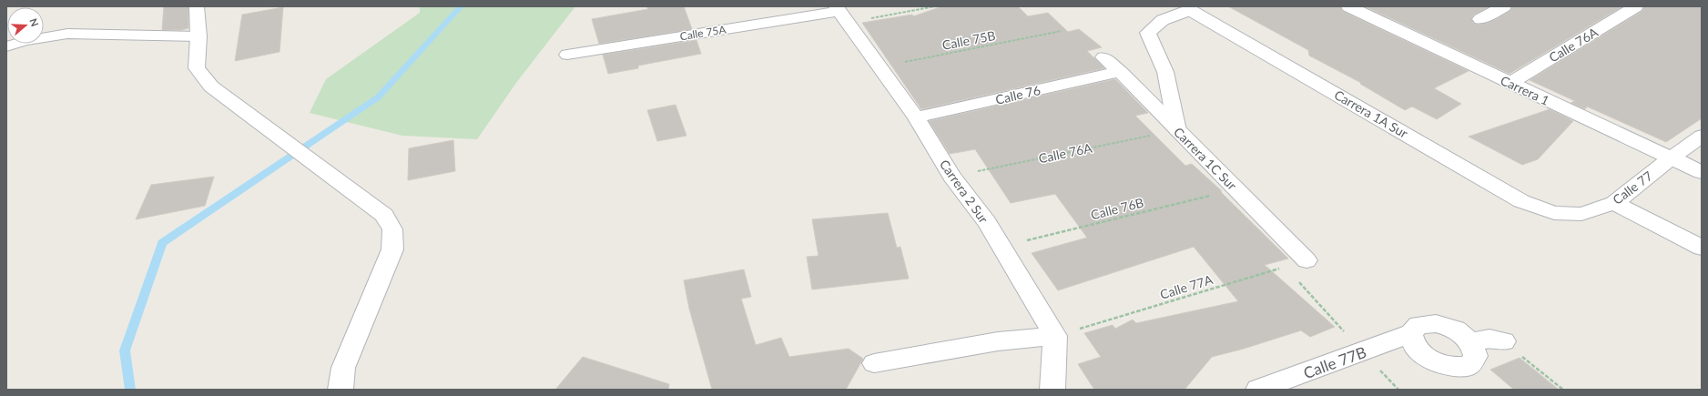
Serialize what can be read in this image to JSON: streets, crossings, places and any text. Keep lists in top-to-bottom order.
{
  "streets": {
    "street": [
      "Calle 75A",
      "Calle 76A",
      "Carrera 1",
      "Calle 76",
      "Carrera 1A Sur",
      "Carrera 1C Sur",
      "Calle 77",
      "Carrera 2 Sur",
      "Calle 77B"
    ],
    "path": ["Calle 75B", "Calle 76B", "Calle 77A"]
  },
  "crossings": [
    ["Calle 75A", "Carrera 2 Sur"],
    ["Calle 75B", "Carrera 2 Sur"],
    ["Calle 76A", "Carrera 1"],
    ["Calle 76A", "Carrera 1C Sur"],
    ["Calle 76A", "Carrera 2 Sur"],
    ["Carrera 1", "Calle 77"],
    ["Calle 76", "Carrera 1C Sur"],
    ["Calle 76", "Carrera 2 Sur"],
    ["Carrera 1A Sur", "Calle 77"],
    ["Carrera 1C Sur", "Calle 76B"],
    ["Carrera 2 Sur", "Calle 76B"]
  ],
  "north": "right"
}
